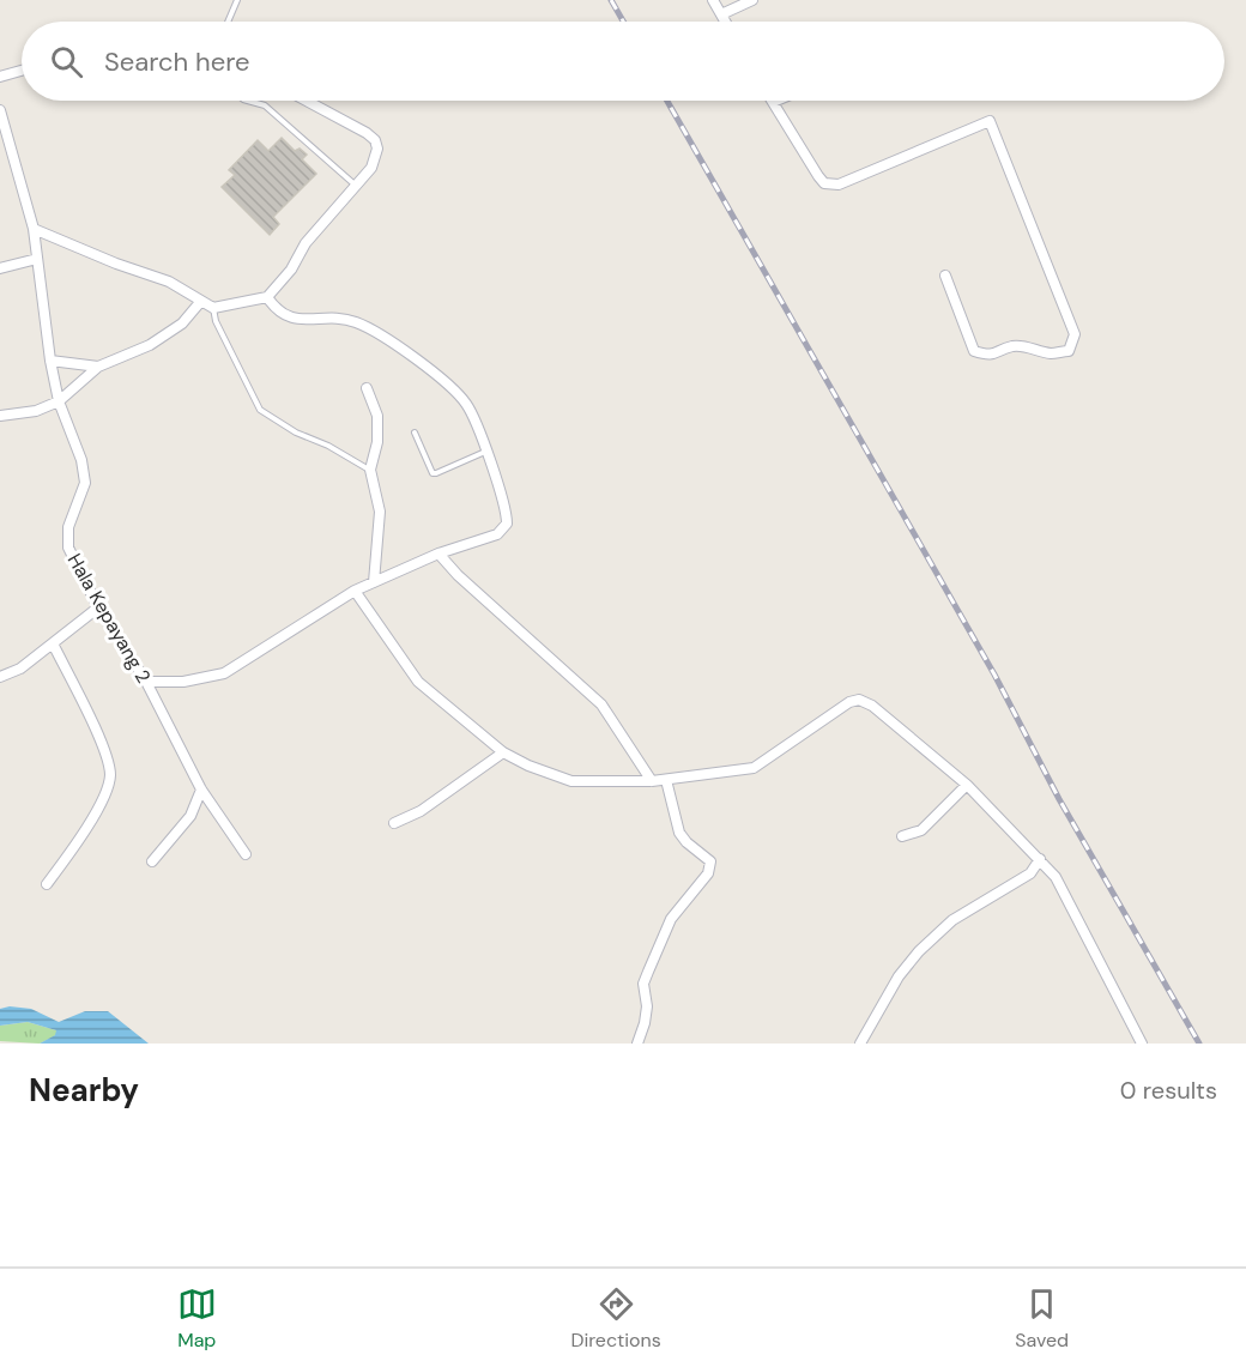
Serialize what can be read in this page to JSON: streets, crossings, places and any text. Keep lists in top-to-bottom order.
{
  "streets": {
    "street": ["Hala Kepayang 2"]
  },
  "page": {
    "search": "Search here",
    "heading": ["Nearby", "0 results"],
    "nav": ["Map", "Directions", "Saved"]
  }
}
